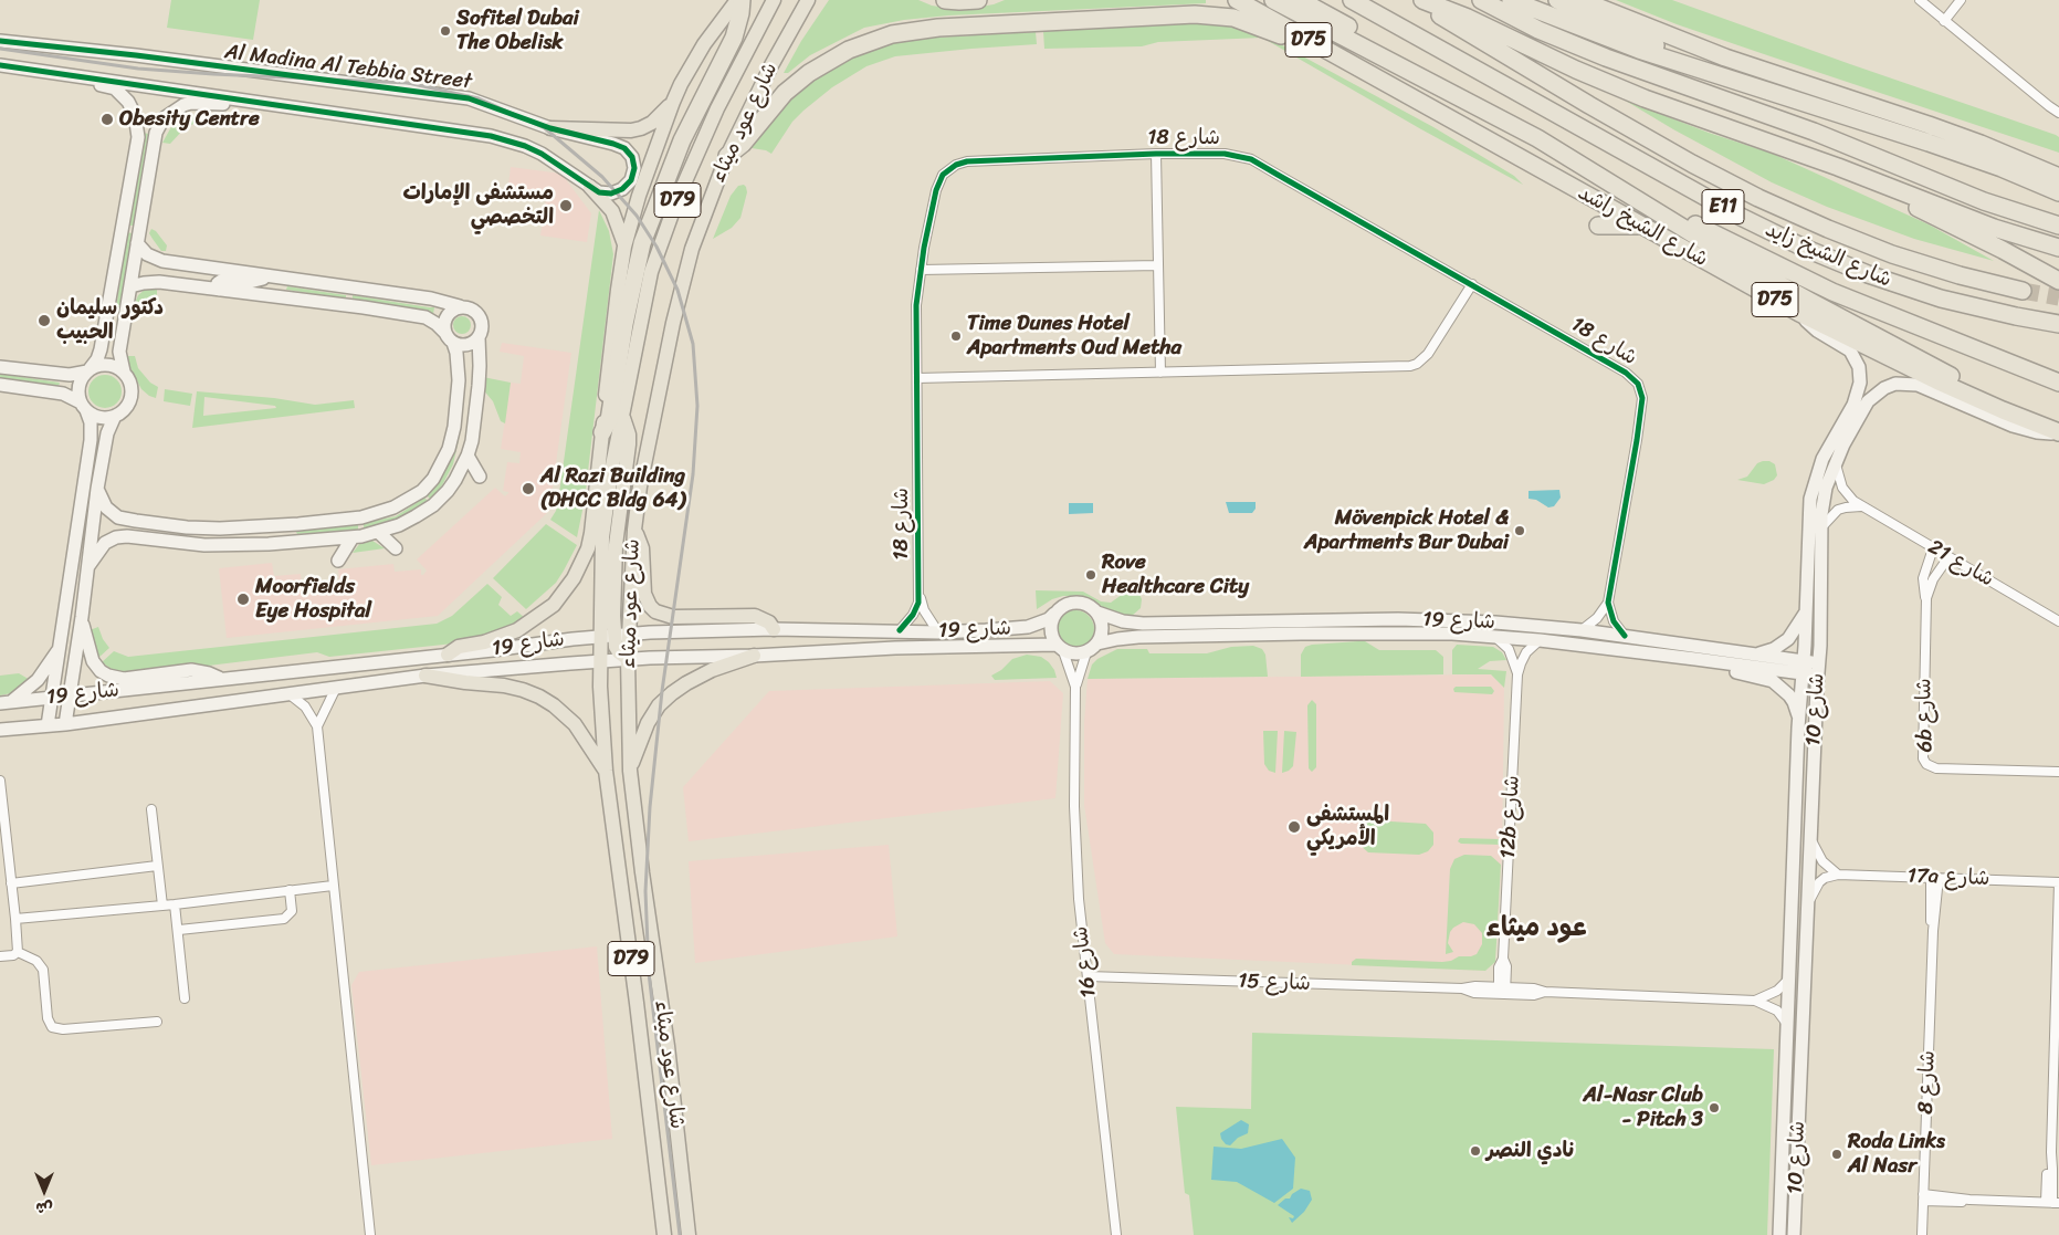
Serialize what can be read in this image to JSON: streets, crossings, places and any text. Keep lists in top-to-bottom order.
{
  "streets": {
    "highway": [
      "D75",
      "E11",
      "شارع الشيخ راشد",
      "شارع الشيخ زايد"
    ],
    "main road": [
      "Al Madina Al Tebbia Street",
      "شارع عود ميثاء",
      "D79",
      "شارع 19",
      "شارع 10"
    ],
    "street": [
      "شارع 18",
      "شارع 21",
      "6b شارع",
      "12b شارع",
      "17a شارع",
      "شارع 16",
      "شارع 15",
      "شارع 8"
    ]
  },
  "crossings": [
    ["شارع عود ميثاء", "شارع 19"],
    ["شارع 18", "شارع 19"],
    ["شارع الشيخ راشد", "شارع 10"],
    ["شارع 21", "شارع 10"],
    ["شارع 21", "6b شارع"],
    ["شارع 19", "شارع 10"],
    ["شارع 19", "12b شارع"],
    ["شارع 19", "شارع 16"],
    ["شارع 10", "شارع 15"],
    ["12b شارع", "شارع 15"],
    ["17a شارع", "شارع 8"],
    ["شارع 16", "شارع 15"]
  ],
  "districts": ["عود ميثاء"],
  "places": [
    "Sofitel Dubai The Obelisk",
    "Obesity Centre",
    "مستشفى الإمارات التخصصي",
    "دكتور سليمان الحبيب",
    "Time Dunes Hotel Apartments Oud Metha",
    "Al Razi Building (DHCC Bldg 64)",
    "Mövenpick Hotel & Apartments Bur Dubai",
    "Rove Healthcare City",
    "Moorfields Eye Hospital",
    "المستشفى الأمريكي",
    "Al-Nasr Club - Pitch 3",
    "نادي النصر",
    "Roda Links Al Nasr"
  ],
  "north": "bottom"
}
